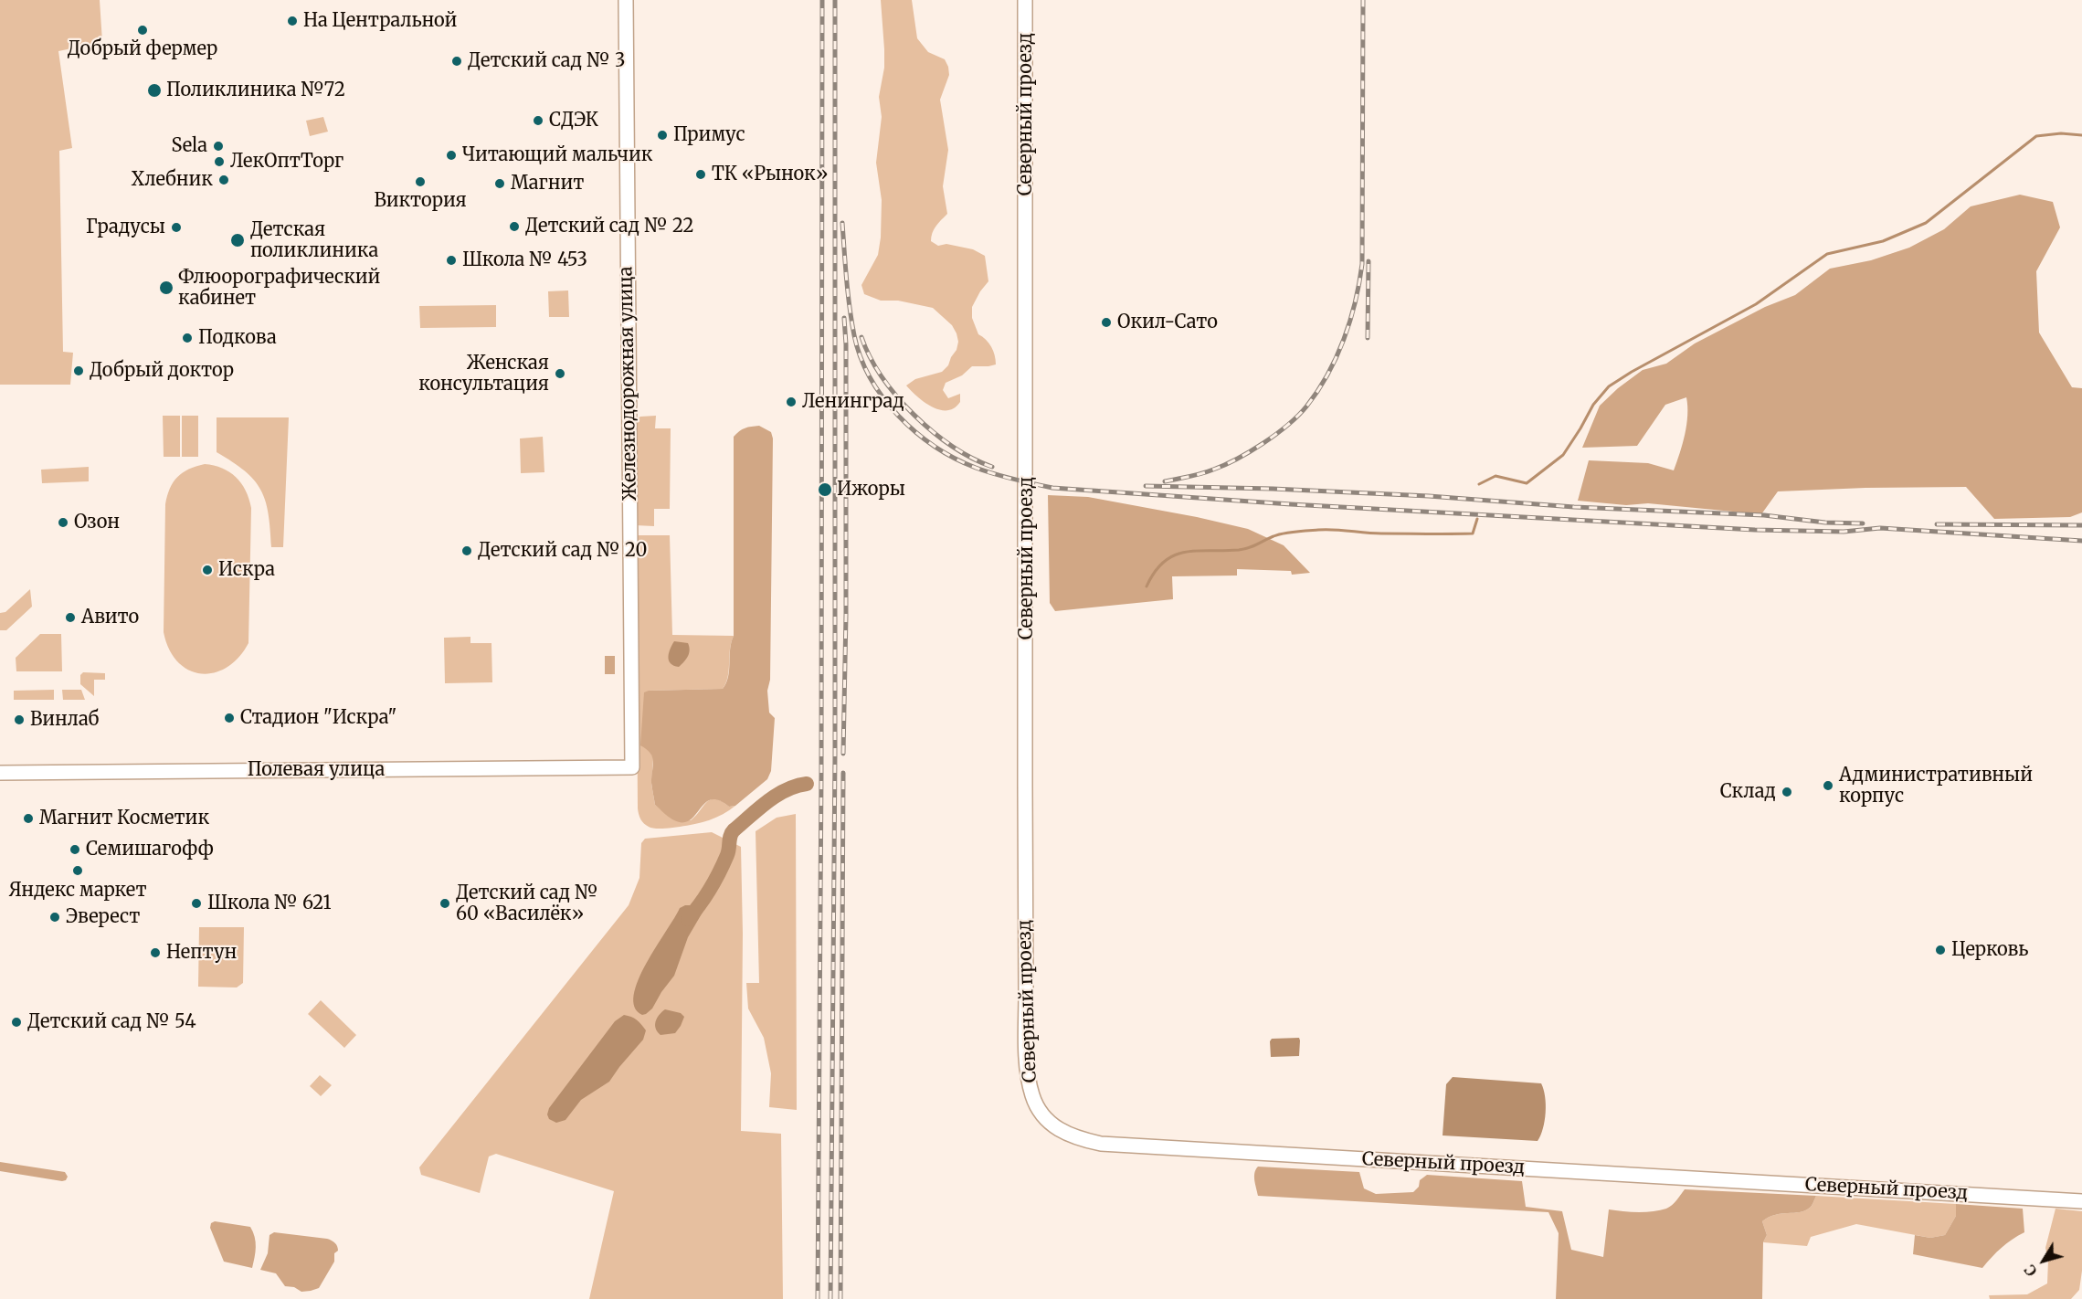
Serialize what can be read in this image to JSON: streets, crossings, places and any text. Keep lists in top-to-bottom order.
{
  "streets": {
    "street": ["Северный проезд", "Железнодорожная улица", "Полевая улица"]
  },
  "crossings": [
    ["Железнодорожная улица", "Полевая улица"]
  ],
  "places": [
    "На Центральной",
    "Добрый фермер",
    "Детский сад № 3",
    "Поликлиника №72",
    "СДЭК",
    "Примус",
    "Sela",
    "Читающий мальчик",
    "ЛекОптТорг",
    "ТК «Рынок»",
    "Хлебник",
    "Виктория",
    "Магнит",
    "Детский сад № 22",
    "Градусы",
    "Детская поликлиника",
    "Школа № 453",
    "Флюорографический кабинет",
    "Окил-Сато",
    "Подкова",
    "Добрый доктор",
    "Женская консультация",
    "Ленинград",
    "Ижоры",
    "Озон",
    "Детский сад № 20",
    "Искра",
    "Авито",
    "Стадион \"Искра\"",
    "Винлаб",
    "Административный корпус",
    "Склад",
    "Магнит Косметик",
    "Семишагофф",
    "Яндекс маркет",
    "Школа № 621",
    "Детский сад № 60 «Василёк»",
    "Эверест",
    "Церковь",
    "Нептун",
    "Детский сад № 54"
  ],
  "north": "bottom left"
}
